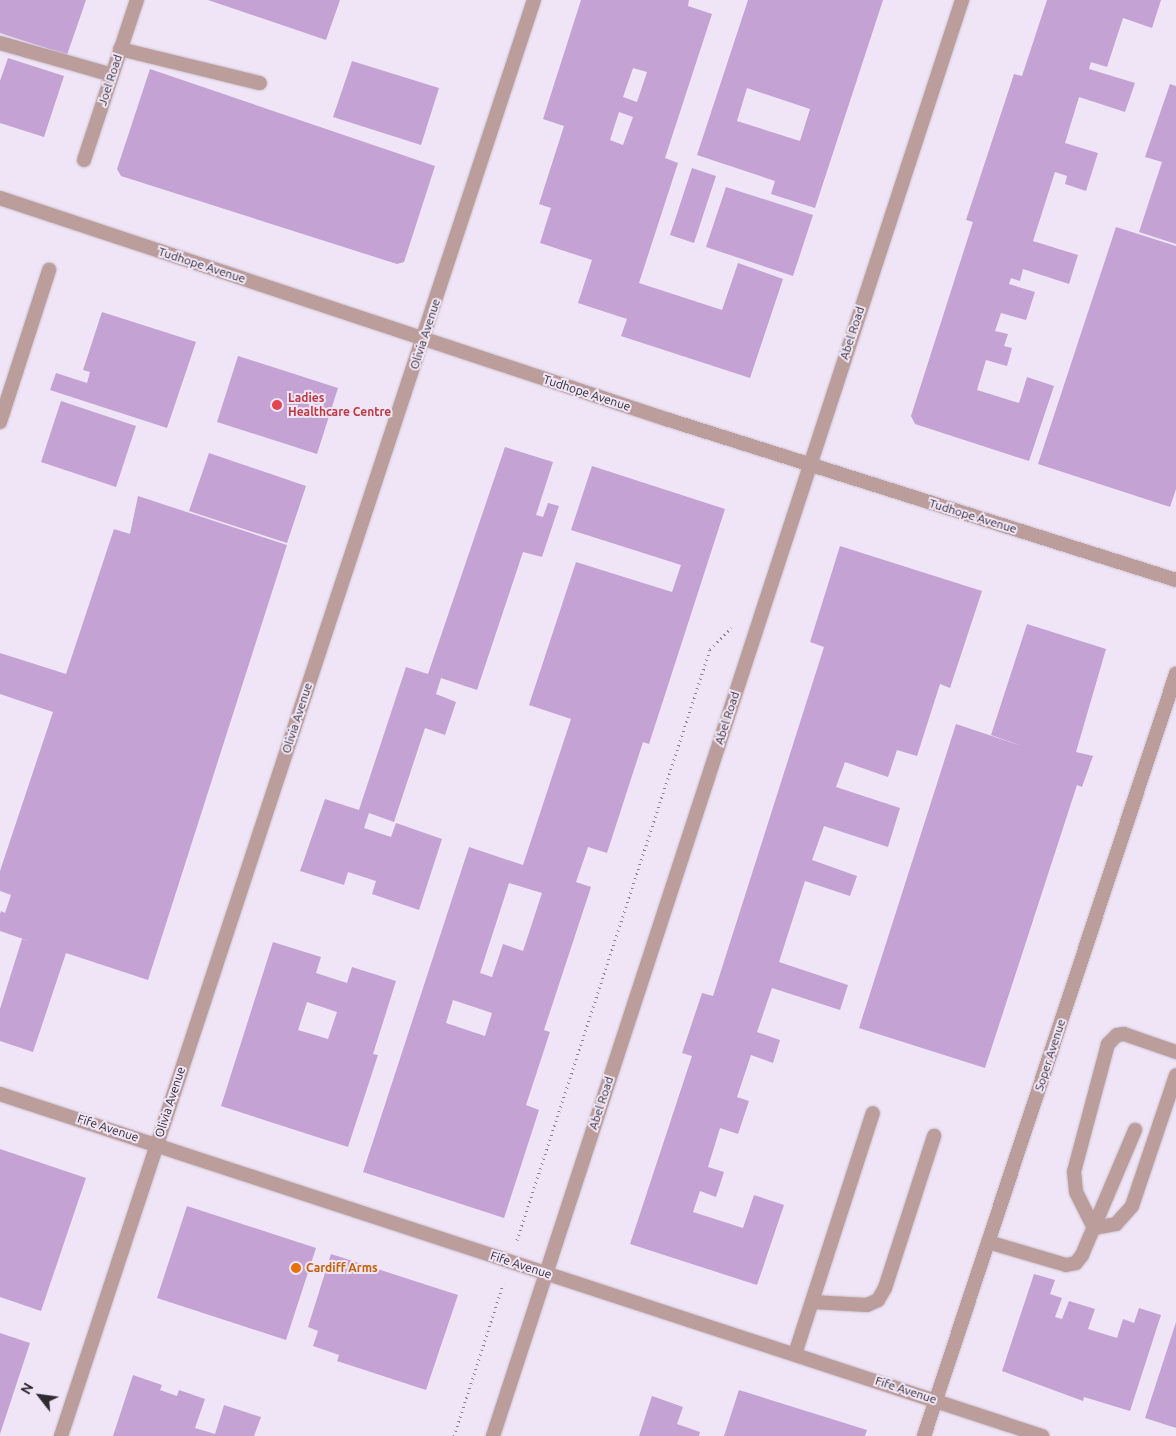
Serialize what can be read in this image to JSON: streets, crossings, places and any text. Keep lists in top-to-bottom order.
{
  "streets": {
    "street": [
      "Joel Road",
      "Tudhope Avenue",
      "Abel Road",
      "Olivia Avenue",
      "Soper Avenue",
      "Fife Avenue"
    ]
  },
  "crossings": [
    ["Tudhope Avenue", "Abel Road"],
    ["Tudhope Avenue", "Olivia Avenue"],
    ["Abel Road", "Fife Avenue"],
    ["Olivia Avenue", "Fife Avenue"],
    ["Soper Avenue", "Fife Avenue"]
  ],
  "places": ["Ladies Healthcare Centre", "Cardiff Arms"],
  "north": "top left"
}
